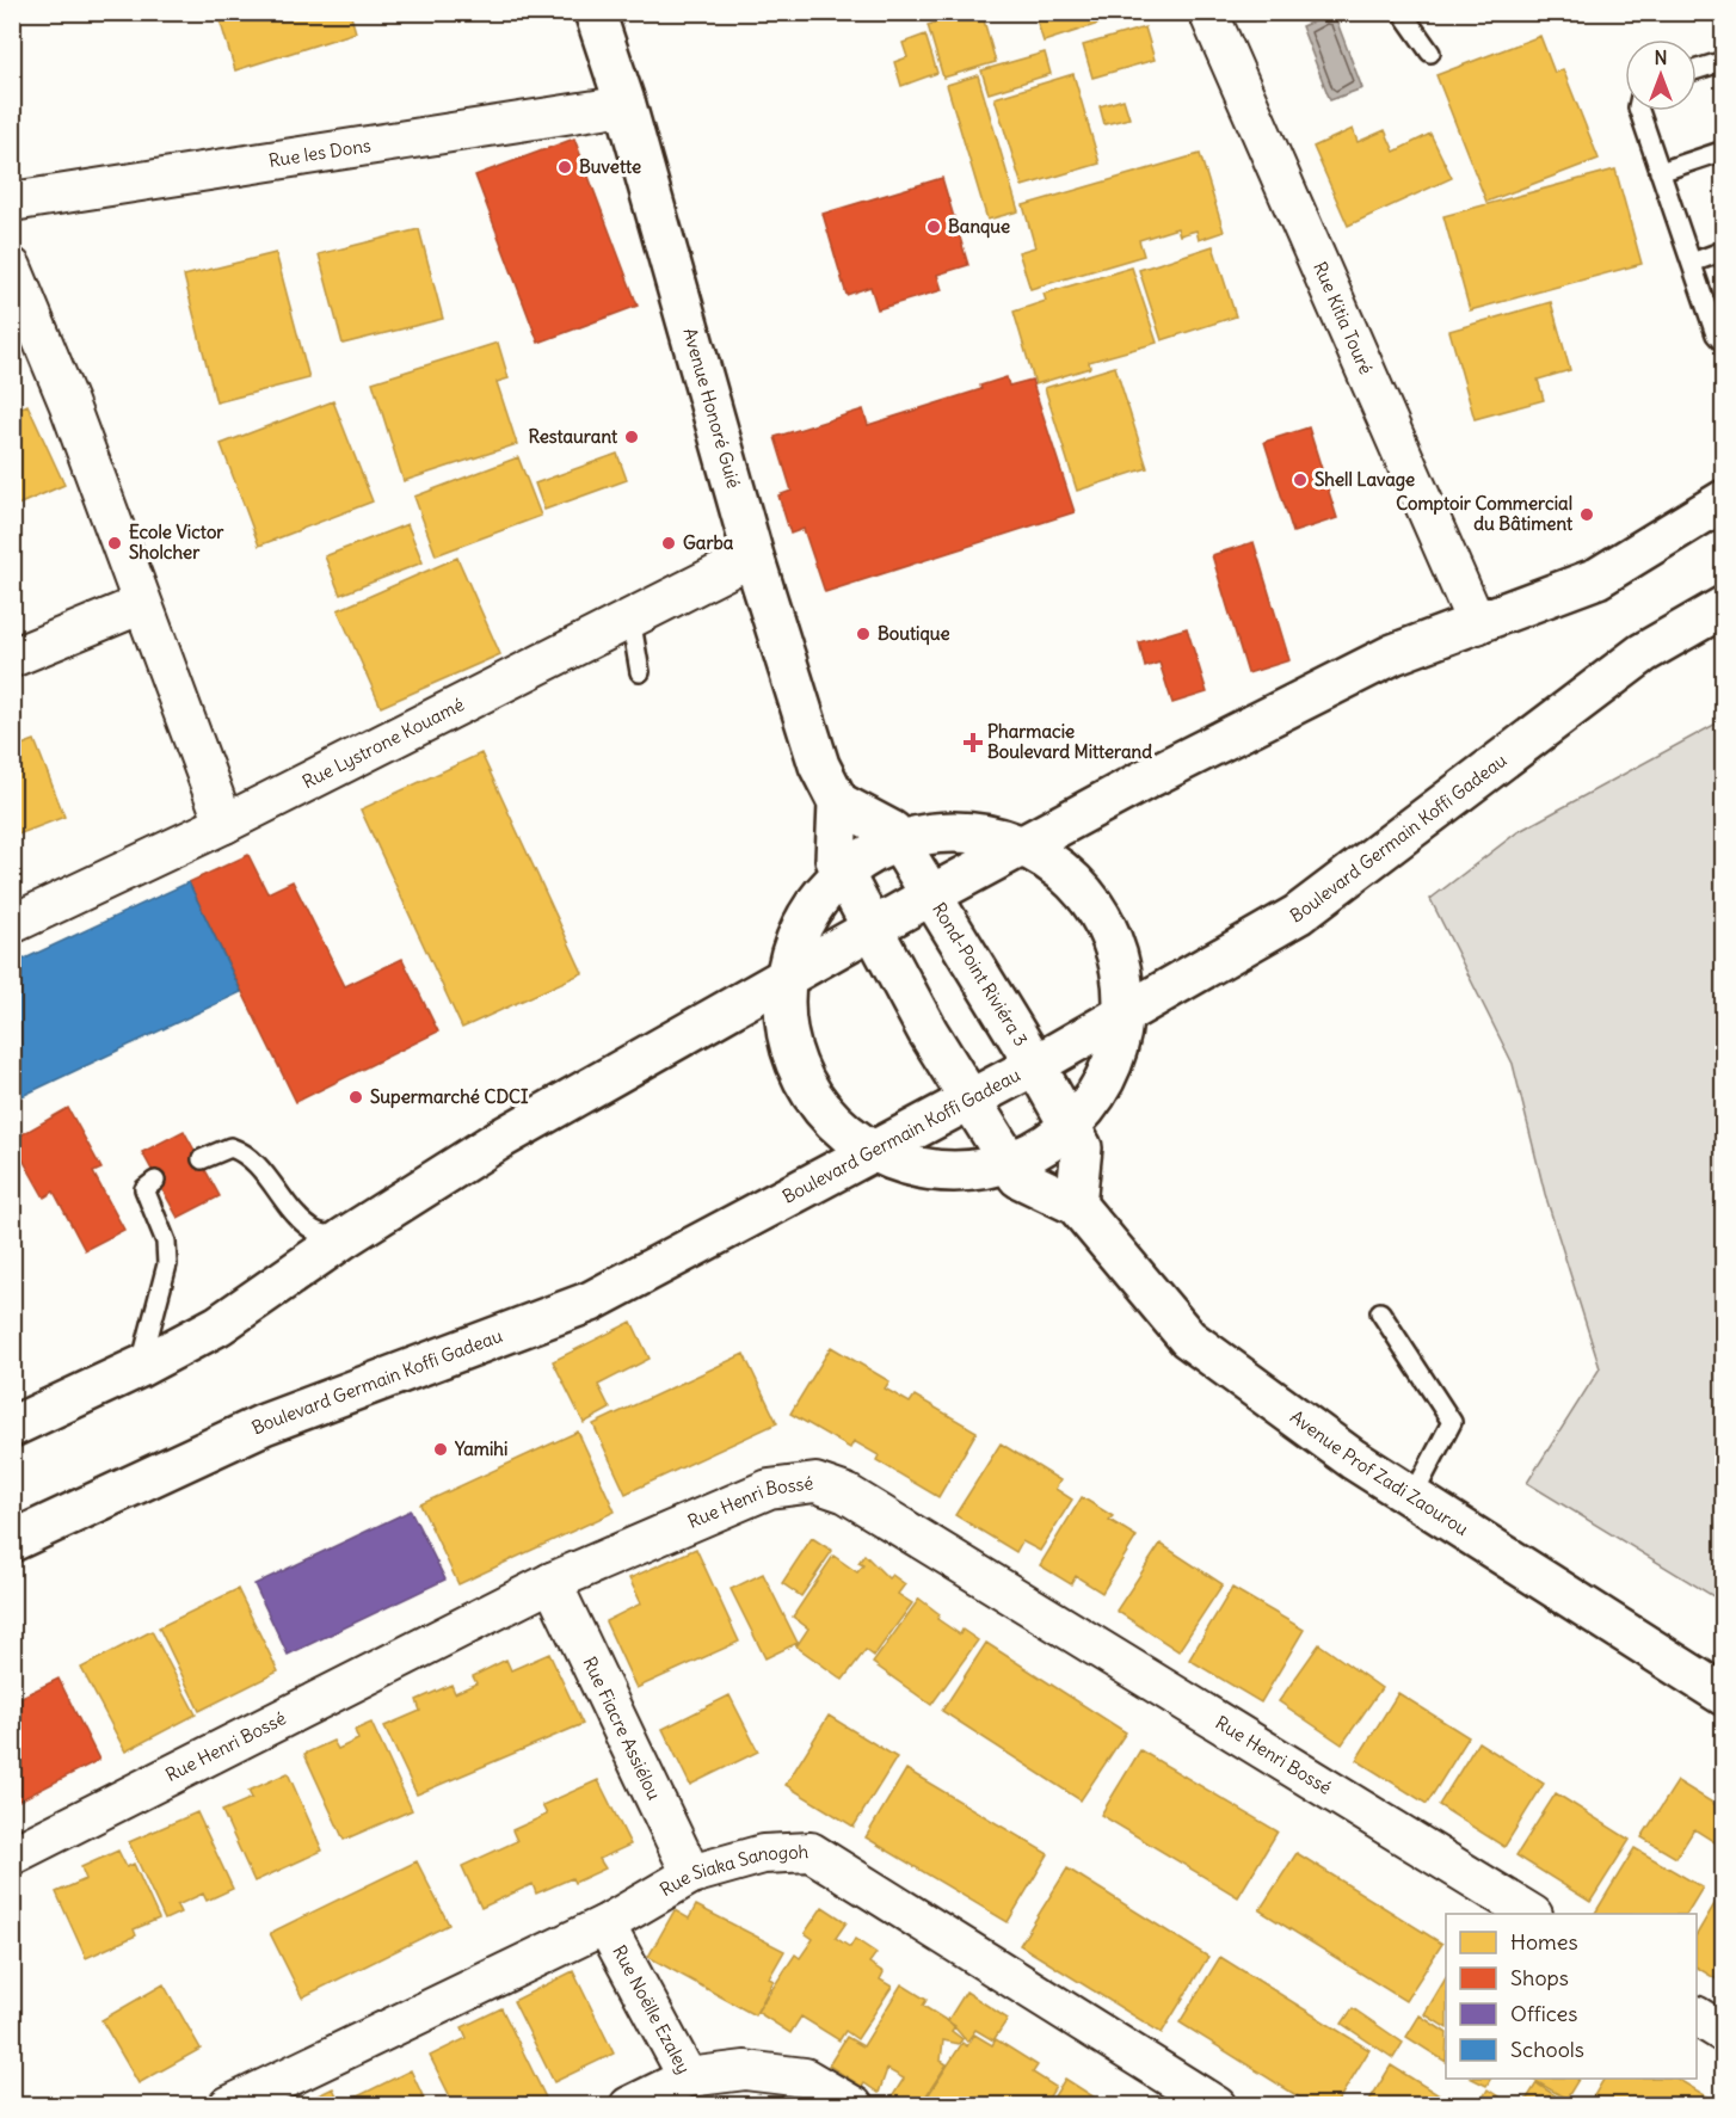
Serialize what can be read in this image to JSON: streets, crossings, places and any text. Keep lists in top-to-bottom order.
{
  "streets": {
    "main road": [
      "Avenue Honoré Guié",
      "Boulevard Germain Koffi Gadeau",
      "Rond-Point Riviéra 3",
      "Avenue Prof Zadi Zaourou"
    ],
    "street": [
      "Rue les Dons",
      "Rue Kitia Touré",
      "Rue Lystrone Kouamé",
      "Rue Henri Bossé",
      "Rue Fiacre Assiélou",
      "Rue Siaka Sanogoh",
      "Rue Noëlle Ezaley"
    ]
  },
  "crossings": [
    ["Rue les Dons", "Avenue Honoré Guié"],
    ["Avenue Honoré Guié", "Rue Lystrone Kouamé"],
    ["Boulevard Germain Koffi Gadeau", "Rond-Point Riviéra 3"],
    ["Rond-Point Riviéra 3", "Avenue Prof Zadi Zaourou"],
    ["Rue Henri Bossé", "Rue Fiacre Assiélou"],
    ["Rue Fiacre Assiélou", "Rue Siaka Sanogoh"],
    ["Rue Siaka Sanogoh", "Rue Noëlle Ezaley"]
  ],
  "places": {
    "other": [
      "Buvette",
      "Banque",
      "Restaurant",
      "Shell Lavage",
      "Comptoir Commercial du Bâtiment",
      "Ecole Victor Sholcher",
      "Garba",
      "Boutique",
      "Supermarché CDCI",
      "Yamihi"
    ],
    "health": ["Pharmacie Boulevard Mitterand"]
  },
  "legend": [
    "Homes",
    "Shops",
    "Offices",
    "Schools"
  ],
  "north": "top"
}
